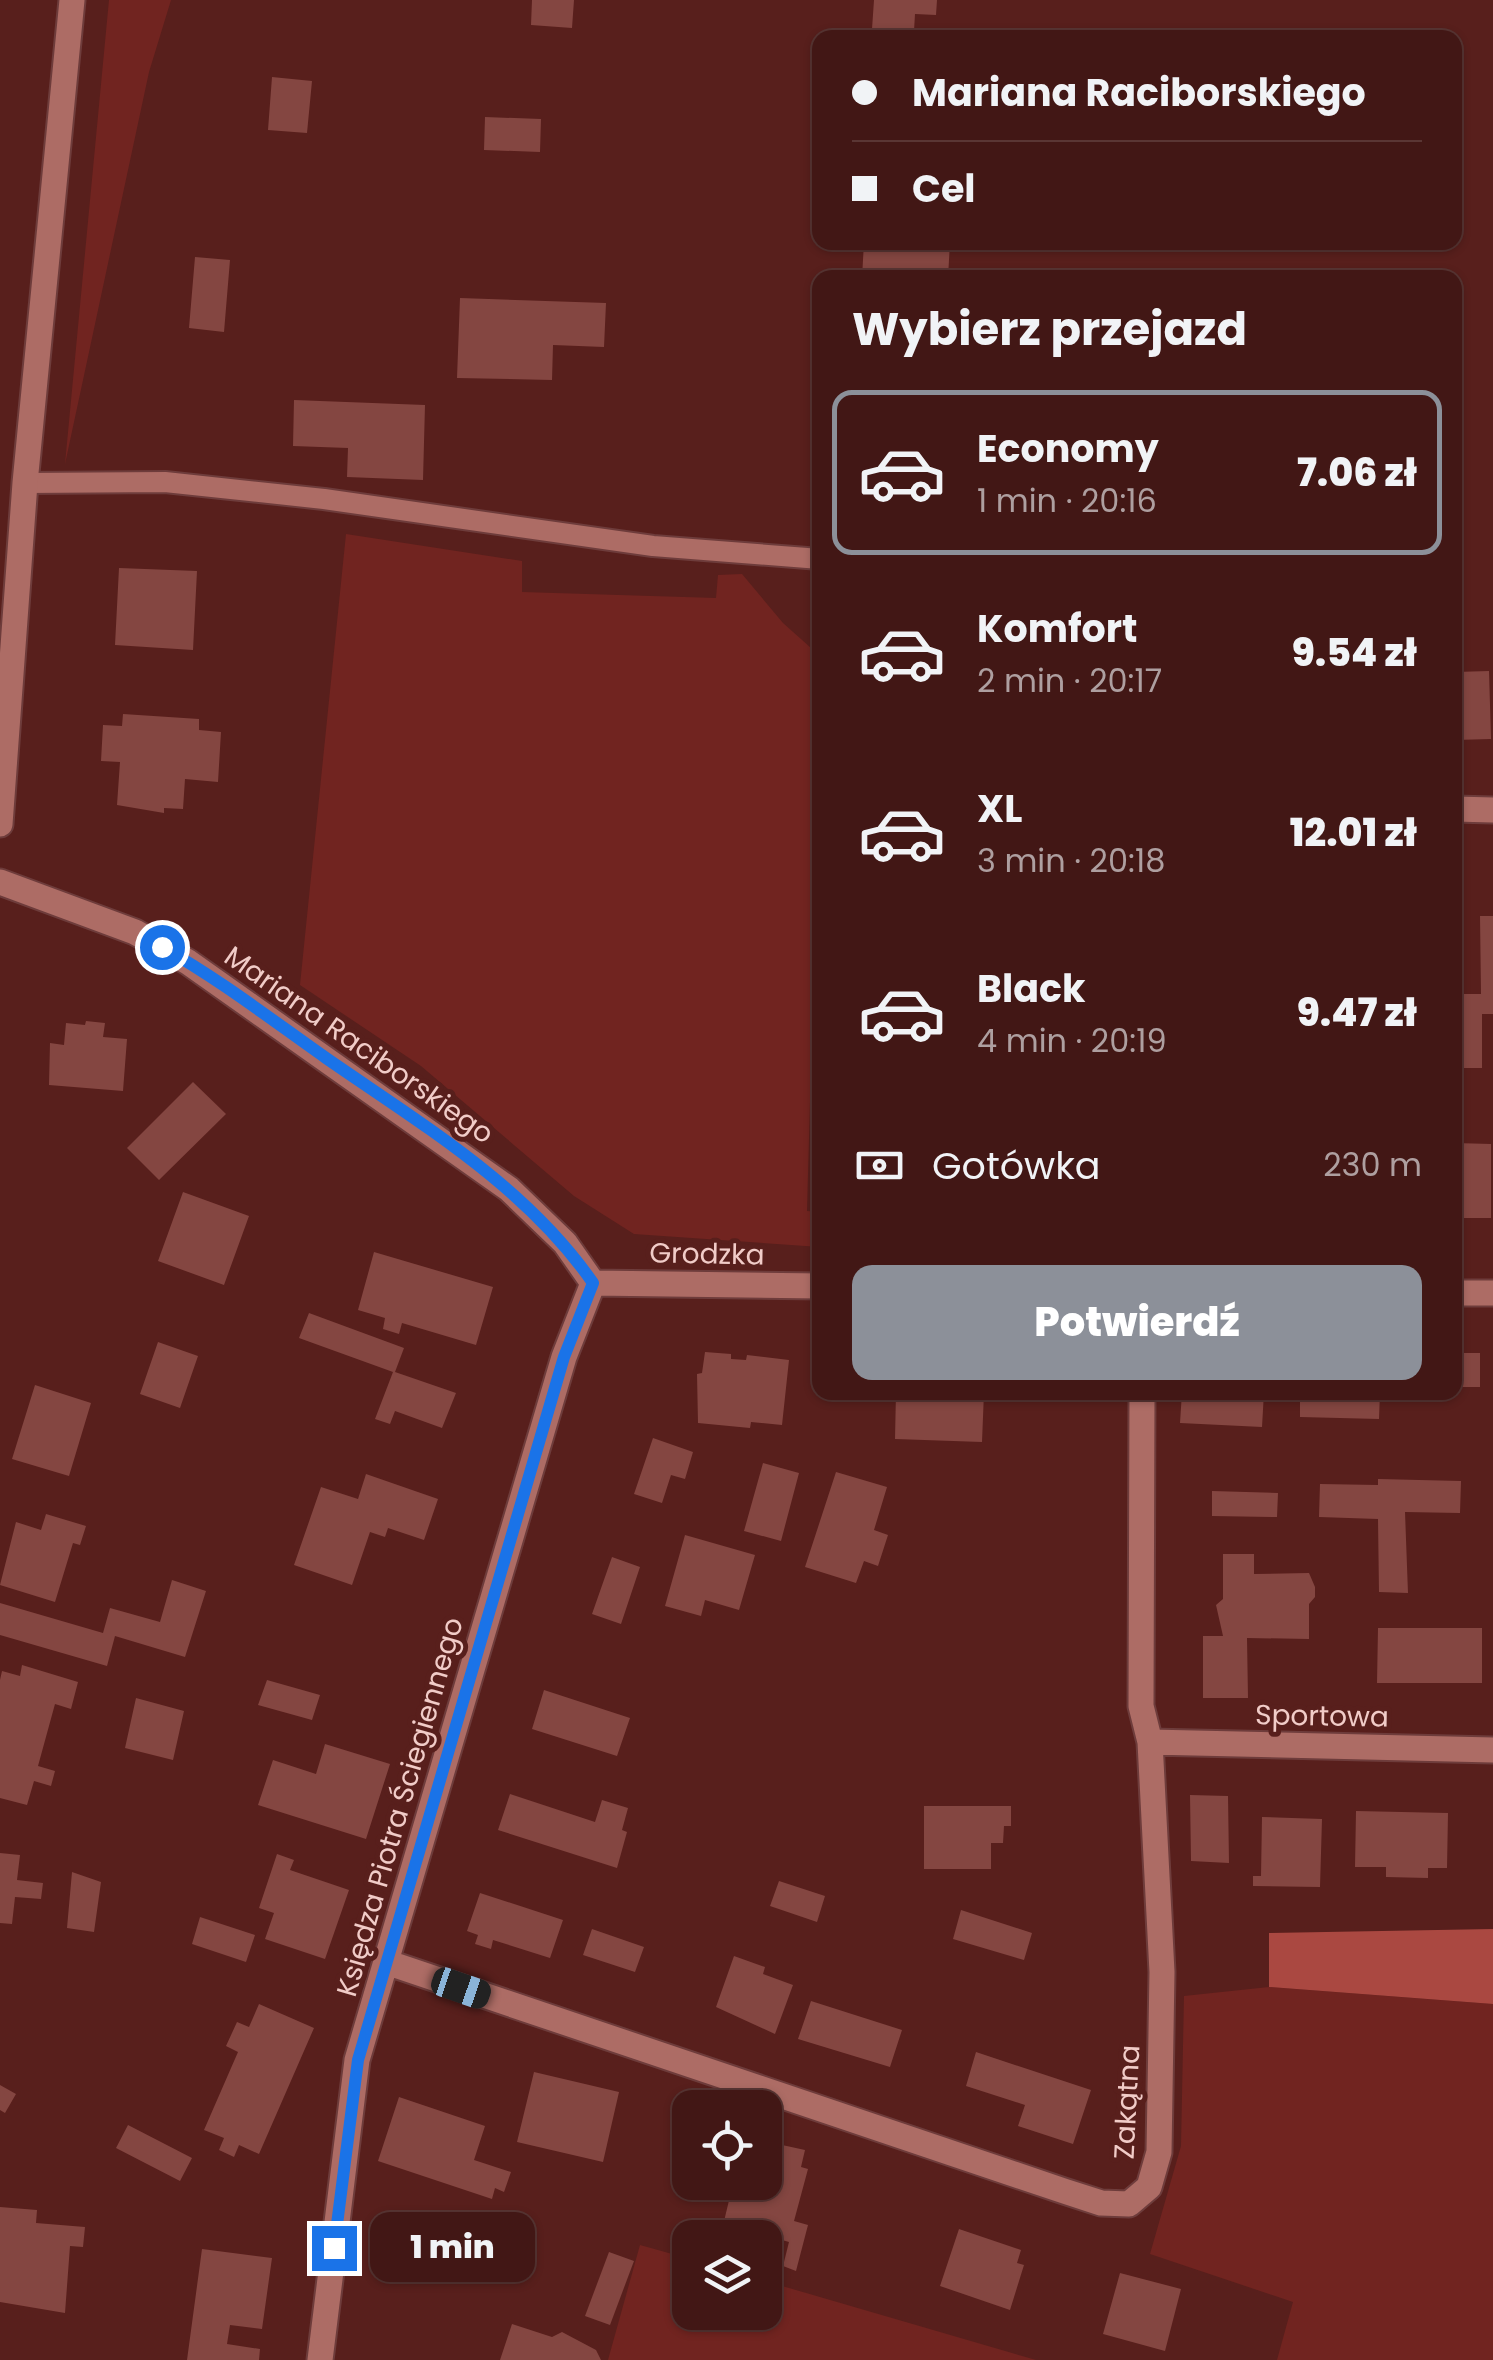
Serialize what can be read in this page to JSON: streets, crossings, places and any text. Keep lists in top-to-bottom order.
{
  "streets": {
    "street": [
      "Mariana Raciborskiego",
      "Grodzka",
      "Sportowa",
      "Księdza Piotra Ściegiennego",
      "Zakątna"
    ]
  },
  "crossings": [
    ["Mariana Raciborskiego", "Grodzka"],
    ["Mariana Raciborskiego", "Księdza Piotra Ściegiennego"],
    ["Grodzka", "Księdza Piotra Ściegiennego"],
    ["Sportowa", "Zakątna"],
    ["Księdza Piotra Ściegiennego", "Zakątna"]
  ],
  "page": {
    "banner": ["Mariana Raciborskiego", "Cel"],
    "heading": "Wybierz przejazd",
    "list": [
      {
        "name": "Economy",
        "note": "1 min · 20:16",
        "value": "7.06 zł"
      },
      {
        "name": "Komfort",
        "note": "2 min · 20:17",
        "value": "9.54 zł"
      },
      {
        "name": "XL",
        "note": "3 min · 20:18",
        "value": "12.01 zł"
      },
      {
        "name": "Black",
        "note": "4 min · 20:19",
        "value": "9.47 zł"
      }
    ],
    "pay": ["Gotówka", "230 m"],
    "buttons": "Potwierdź",
    "bubble": "1 min"
  }
}
